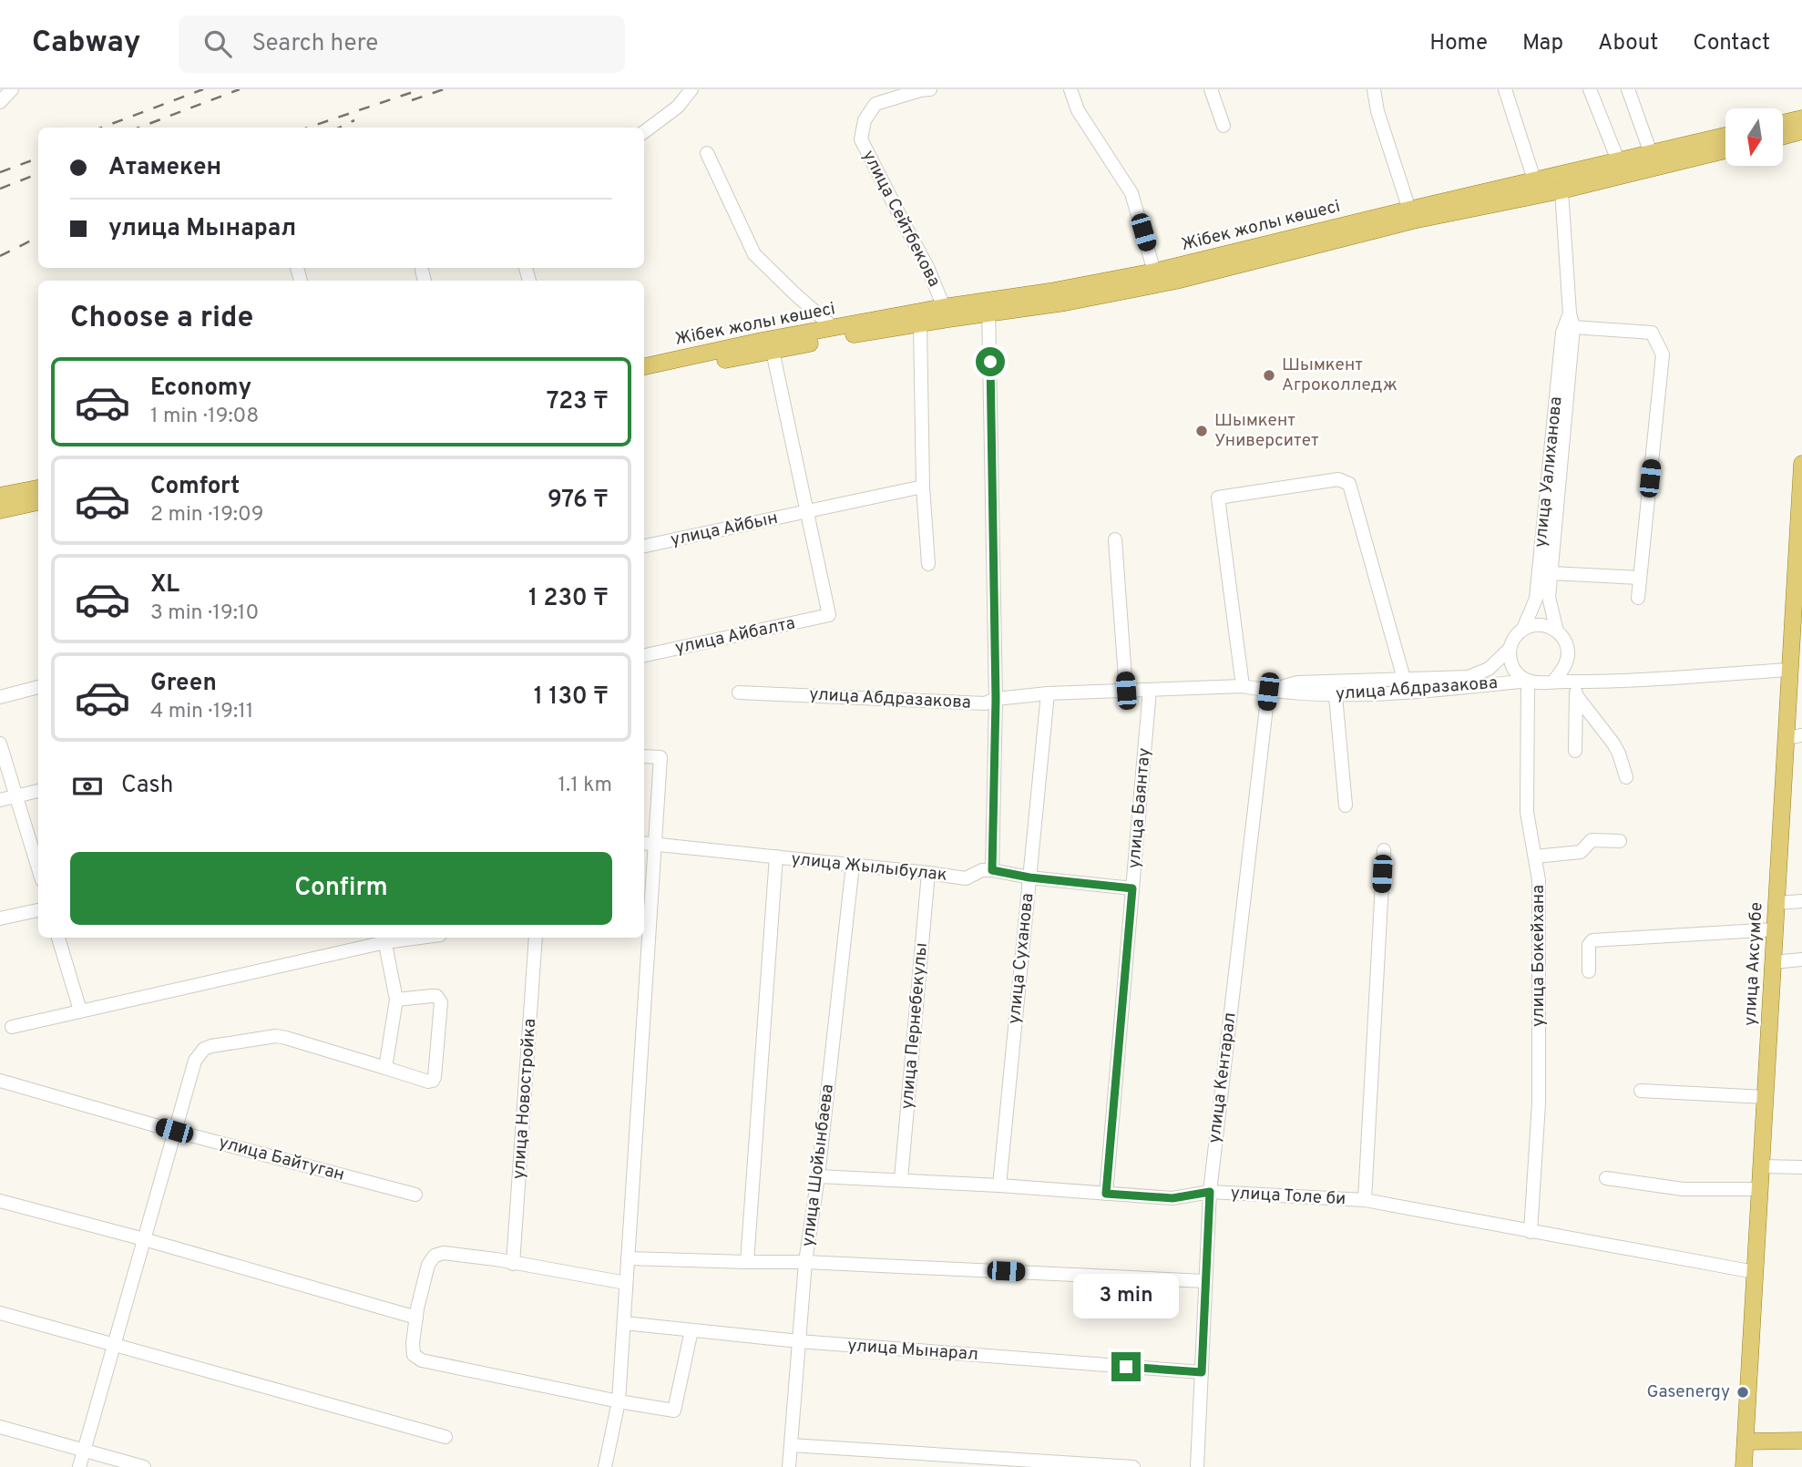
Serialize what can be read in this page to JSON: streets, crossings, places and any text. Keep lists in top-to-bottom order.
{
  "streets": {
    "main road": ["Жібек жолы көшесі", "улица Аксумбе"],
    "street": [
      "улица Сейтбекова",
      "улица Уалиханова",
      "улица Айбын",
      "улица Айбалта",
      "улица Абдразакова",
      "улица Баянтау",
      "улица Жылыбулак",
      "улица Бокейхана",
      "улица Суханова",
      "улица Пернебекулы",
      "улица Кентарал",
      "улица Новостройка",
      "улица Байтуган",
      "улица Шойынбаева",
      "улица Толе би",
      "улица Мынарал"
    ]
  },
  "crossings": [
    ["улица Сейтбекова", "Жібек жолы көшесі"],
    ["Жібек жолы көшесі", "улица Уалиханова"],
    ["улица Уалиханова", "улица Абдразакова"],
    ["улица Уалиханова", "улица Бокейхана"],
    ["улица Айбын", "улица Айбалта"],
    ["улица Абдразакова", "улица Баянтау"],
    ["улица Абдразакова", "улица Бокейхана"],
    ["улица Абдразакова", "улица Суханова"],
    ["улица Абдразакова", "улица Кентарал"],
    ["улица Баянтау", "улица Жылыбулак"],
    ["улица Баянтау", "улица Толе би"],
    ["улица Жылыбулак", "улица Суханова"],
    ["улица Жылыбулак", "улица Пернебекулы"],
    ["улица Жылыбулак", "улица Шойынбаева"],
    ["улица Бокейхана", "улица Толе би"],
    ["улица Суханова", "улица Толе би"],
    ["улица Аксумбе", "улица Толе би"],
    ["улица Пернебекулы", "улица Толе би"],
    ["улица Кентарал", "улица Толе би"],
    ["улица Кентарал", "улица Мынарал"],
    ["улица Шойынбаева", "улица Толе би"],
    ["улица Шойынбаева", "улица Мынарал"]
  ],
  "places": ["Шымкент Агроколледж", "Шымкент Университет", "Gasenergy"],
  "north": "bottom",
  "page": {
    "header": "Cabway",
    "search": "Search here",
    "nav": [
      "Home",
      "Map",
      "About",
      "Contact"
    ],
    "banner": ["Атамекен", "улица Мынарал"],
    "heading": "Choose a ride",
    "list": [
      {
        "name": "Economy",
        "note": "1 min · 19:08",
        "value": "723 ₸"
      },
      {
        "name": "Comfort",
        "note": "2 min · 19:09",
        "value": "976 ₸"
      },
      {
        "name": "XL",
        "note": "3 min · 19:10",
        "value": "1 230 ₸"
      },
      {
        "name": "Green",
        "note": "4 min · 19:11",
        "value": "1 130 ₸"
      }
    ],
    "pay": ["Cash", "1.1 km"],
    "buttons": "Confirm",
    "bubble": "3 min"
  }
}
